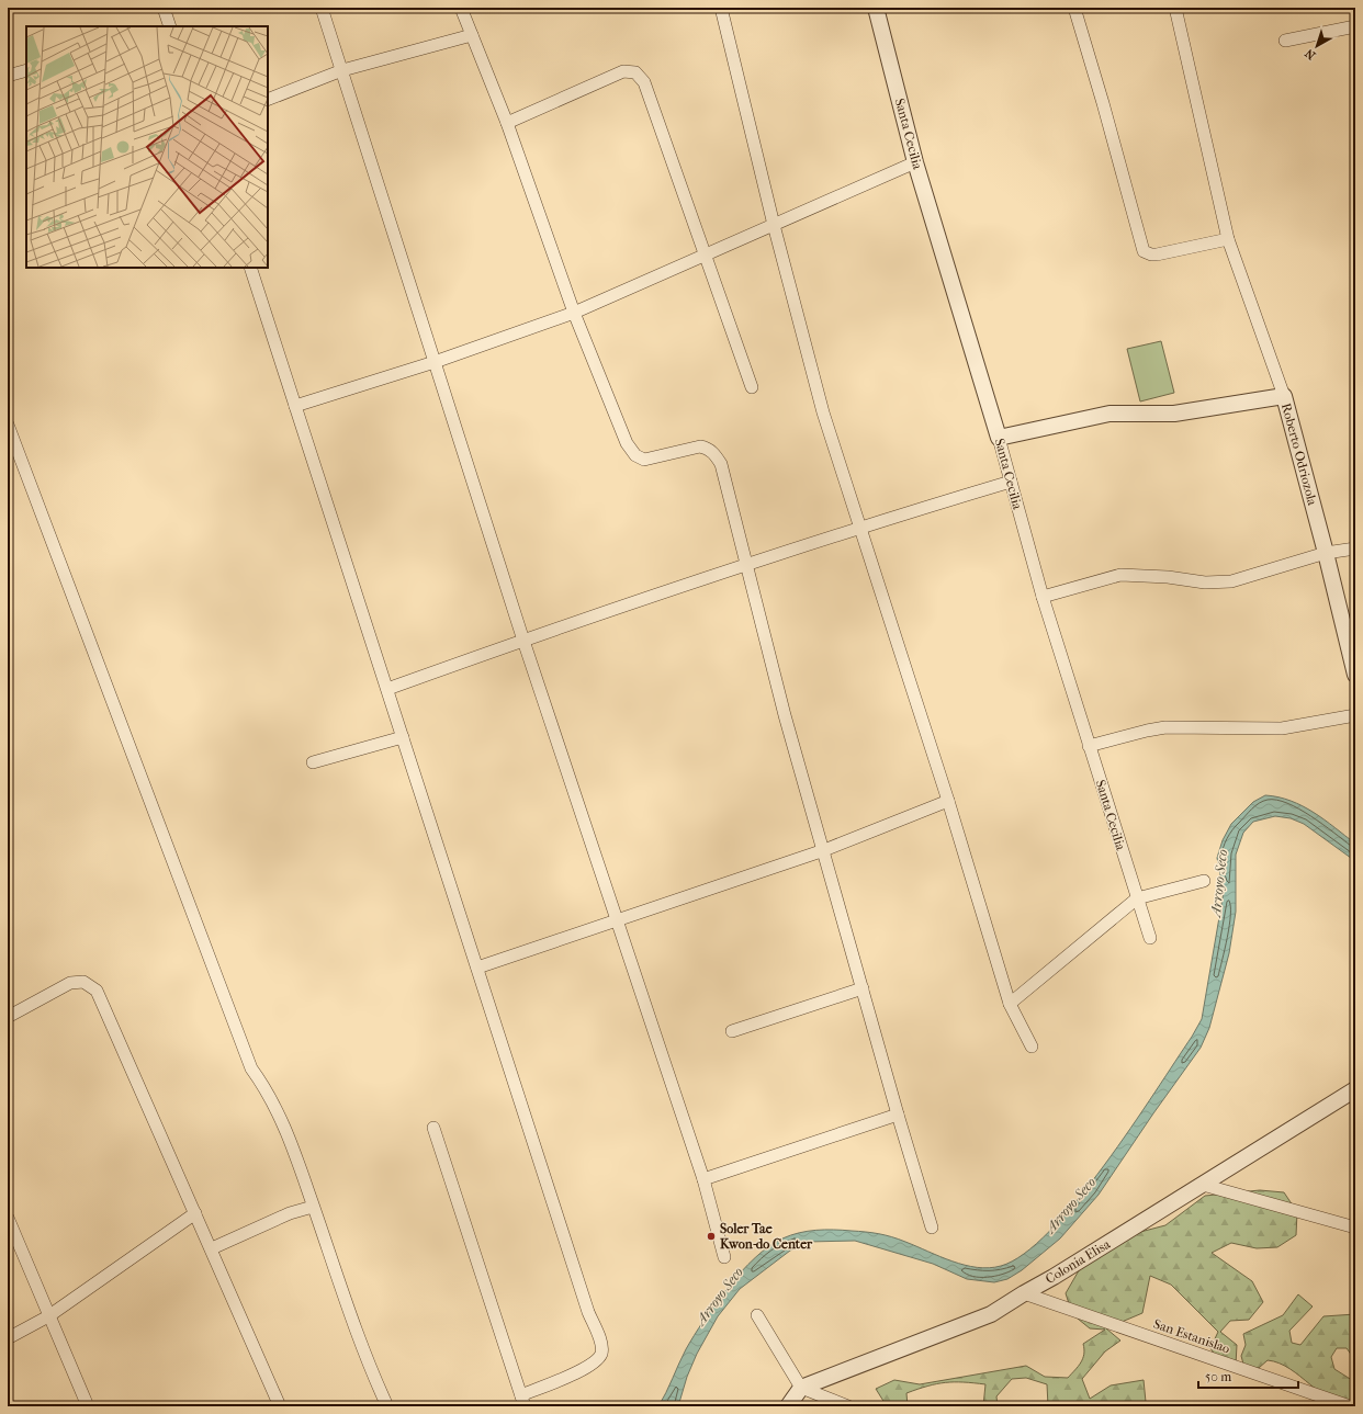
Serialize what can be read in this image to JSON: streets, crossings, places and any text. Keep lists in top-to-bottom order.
{
  "streets": {
    "street": [
      "Santa Cecilia",
      "Roberto Odriozola",
      "Colonia Elisa",
      "San Estanislao"
    ]
  },
  "crossings": [
    ["Colonia Elisa", "San Estanislao"]
  ],
  "water": ["Arroyo Seco"],
  "places": ["Soler Tae Kwon-do Center"],
  "scale_bar": "50 m",
  "north": "bottom left"
}
